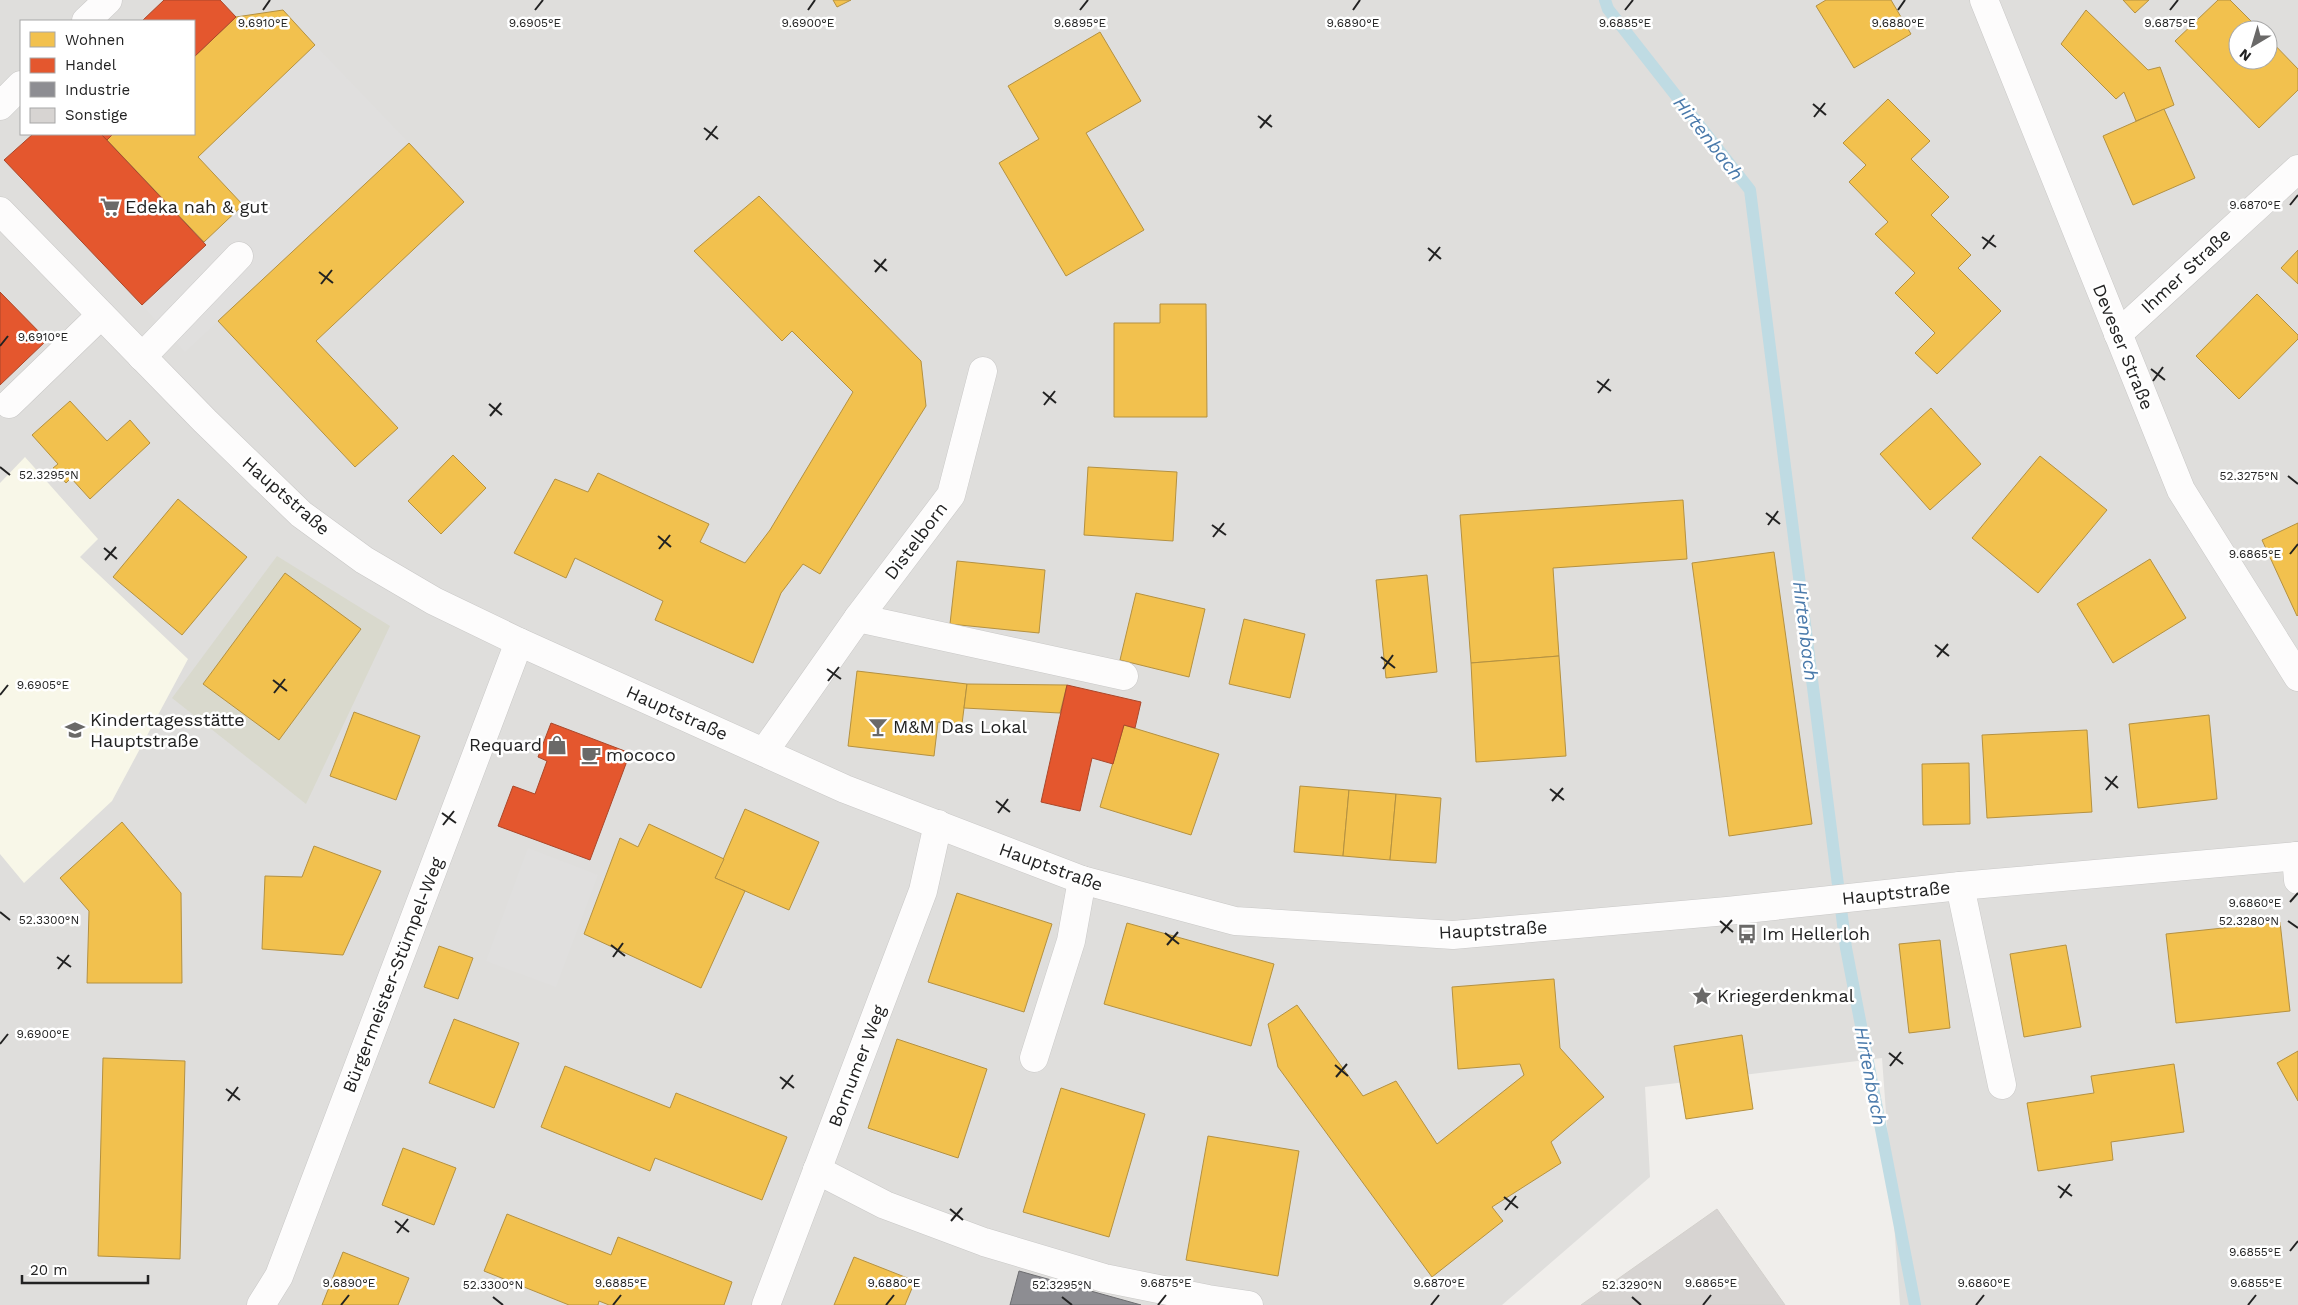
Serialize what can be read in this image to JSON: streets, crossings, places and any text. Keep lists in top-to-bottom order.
{
  "streets": {
    "street": [
      "Ihmer Straße",
      "Deveser Straße",
      "Hauptstraße",
      "Distelborn",
      "Bürgermeister-Stümpel-Weg",
      "Bornumer Weg"
    ]
  },
  "crossings": [
    ["Ihmer Straße", "Deveser Straße"],
    ["Hauptstraße", "Distelborn"],
    ["Hauptstraße", "Bürgermeister-Stümpel-Weg"],
    ["Hauptstraße", "Bornumer Weg"]
  ],
  "water": ["Hirtenbach"],
  "places": {
    "supermarket": ["Edeka nah & gut"],
    "bar": ["M&M Das Lokal"],
    "school or university": ["Kindertagesstätte Hauptstraße"],
    "shop": ["Requard"],
    "cafe": ["mococo"],
    "bus stop": ["Im Hellerloh"],
    "place": ["Kriegerdenkmal"]
  },
  "legend": [
    "Wohnen",
    "Handel",
    "Industrie",
    "Sonstige"
  ],
  "scale_bar": "20 m",
  "north": "bottom left",
  "coordinates": [
    "9.6910°E",
    "9.6905°E",
    "9.6900°E",
    "9.6895°E",
    "9.6890°E",
    "9.6885°E",
    "9.6880°E",
    "9.6875°E",
    "9.6870°E",
    "52.3295°N",
    "52.3275°N",
    "9.6865°E",
    "9.6860°E",
    "52.3300°N",
    "52.3280°N",
    "9.6855°E",
    "52.3290°N"
  ]
}
